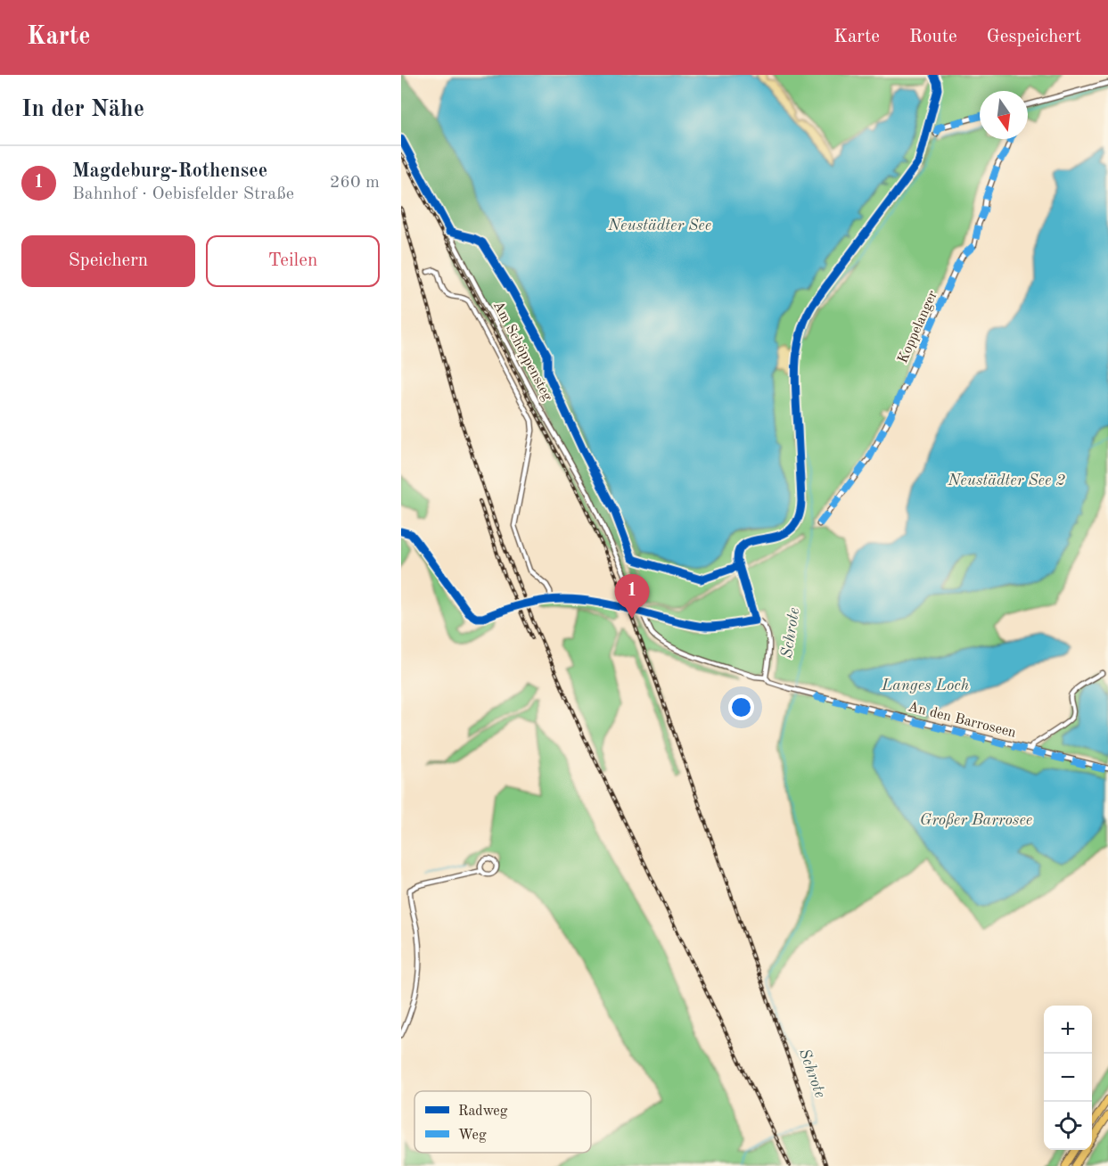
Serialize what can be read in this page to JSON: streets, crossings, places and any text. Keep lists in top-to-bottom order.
{
  "streets": {
    "street": ["Koppelanger", "Am Schöppensteg", "An den Barroseen"]
  },
  "crossings": [
    ["Am Schöppensteg", "An den Barroseen"]
  ],
  "water": [
    "Neustädter See",
    "Neustädter See 2",
    "Schrote",
    "Langes Loch",
    "Großer Barrosee"
  ],
  "legend": ["Radweg", "Weg"],
  "north": "bottom",
  "page": {
    "header": "Karte",
    "nav": ["Karte", "Route", "Gespeichert"],
    "heading": "In der Nähe",
    "list": [
      {
        "mark": "1",
        "name": "Magdeburg-Rothensee",
        "note": "Bahnhof · Oebisfelder Straße",
        "value": "260 m"
      }
    ],
    "buttons": ["Speichern", "Teilen"],
    "pins": "1",
    "map_buttons": ["+", "−"]
  }
}
